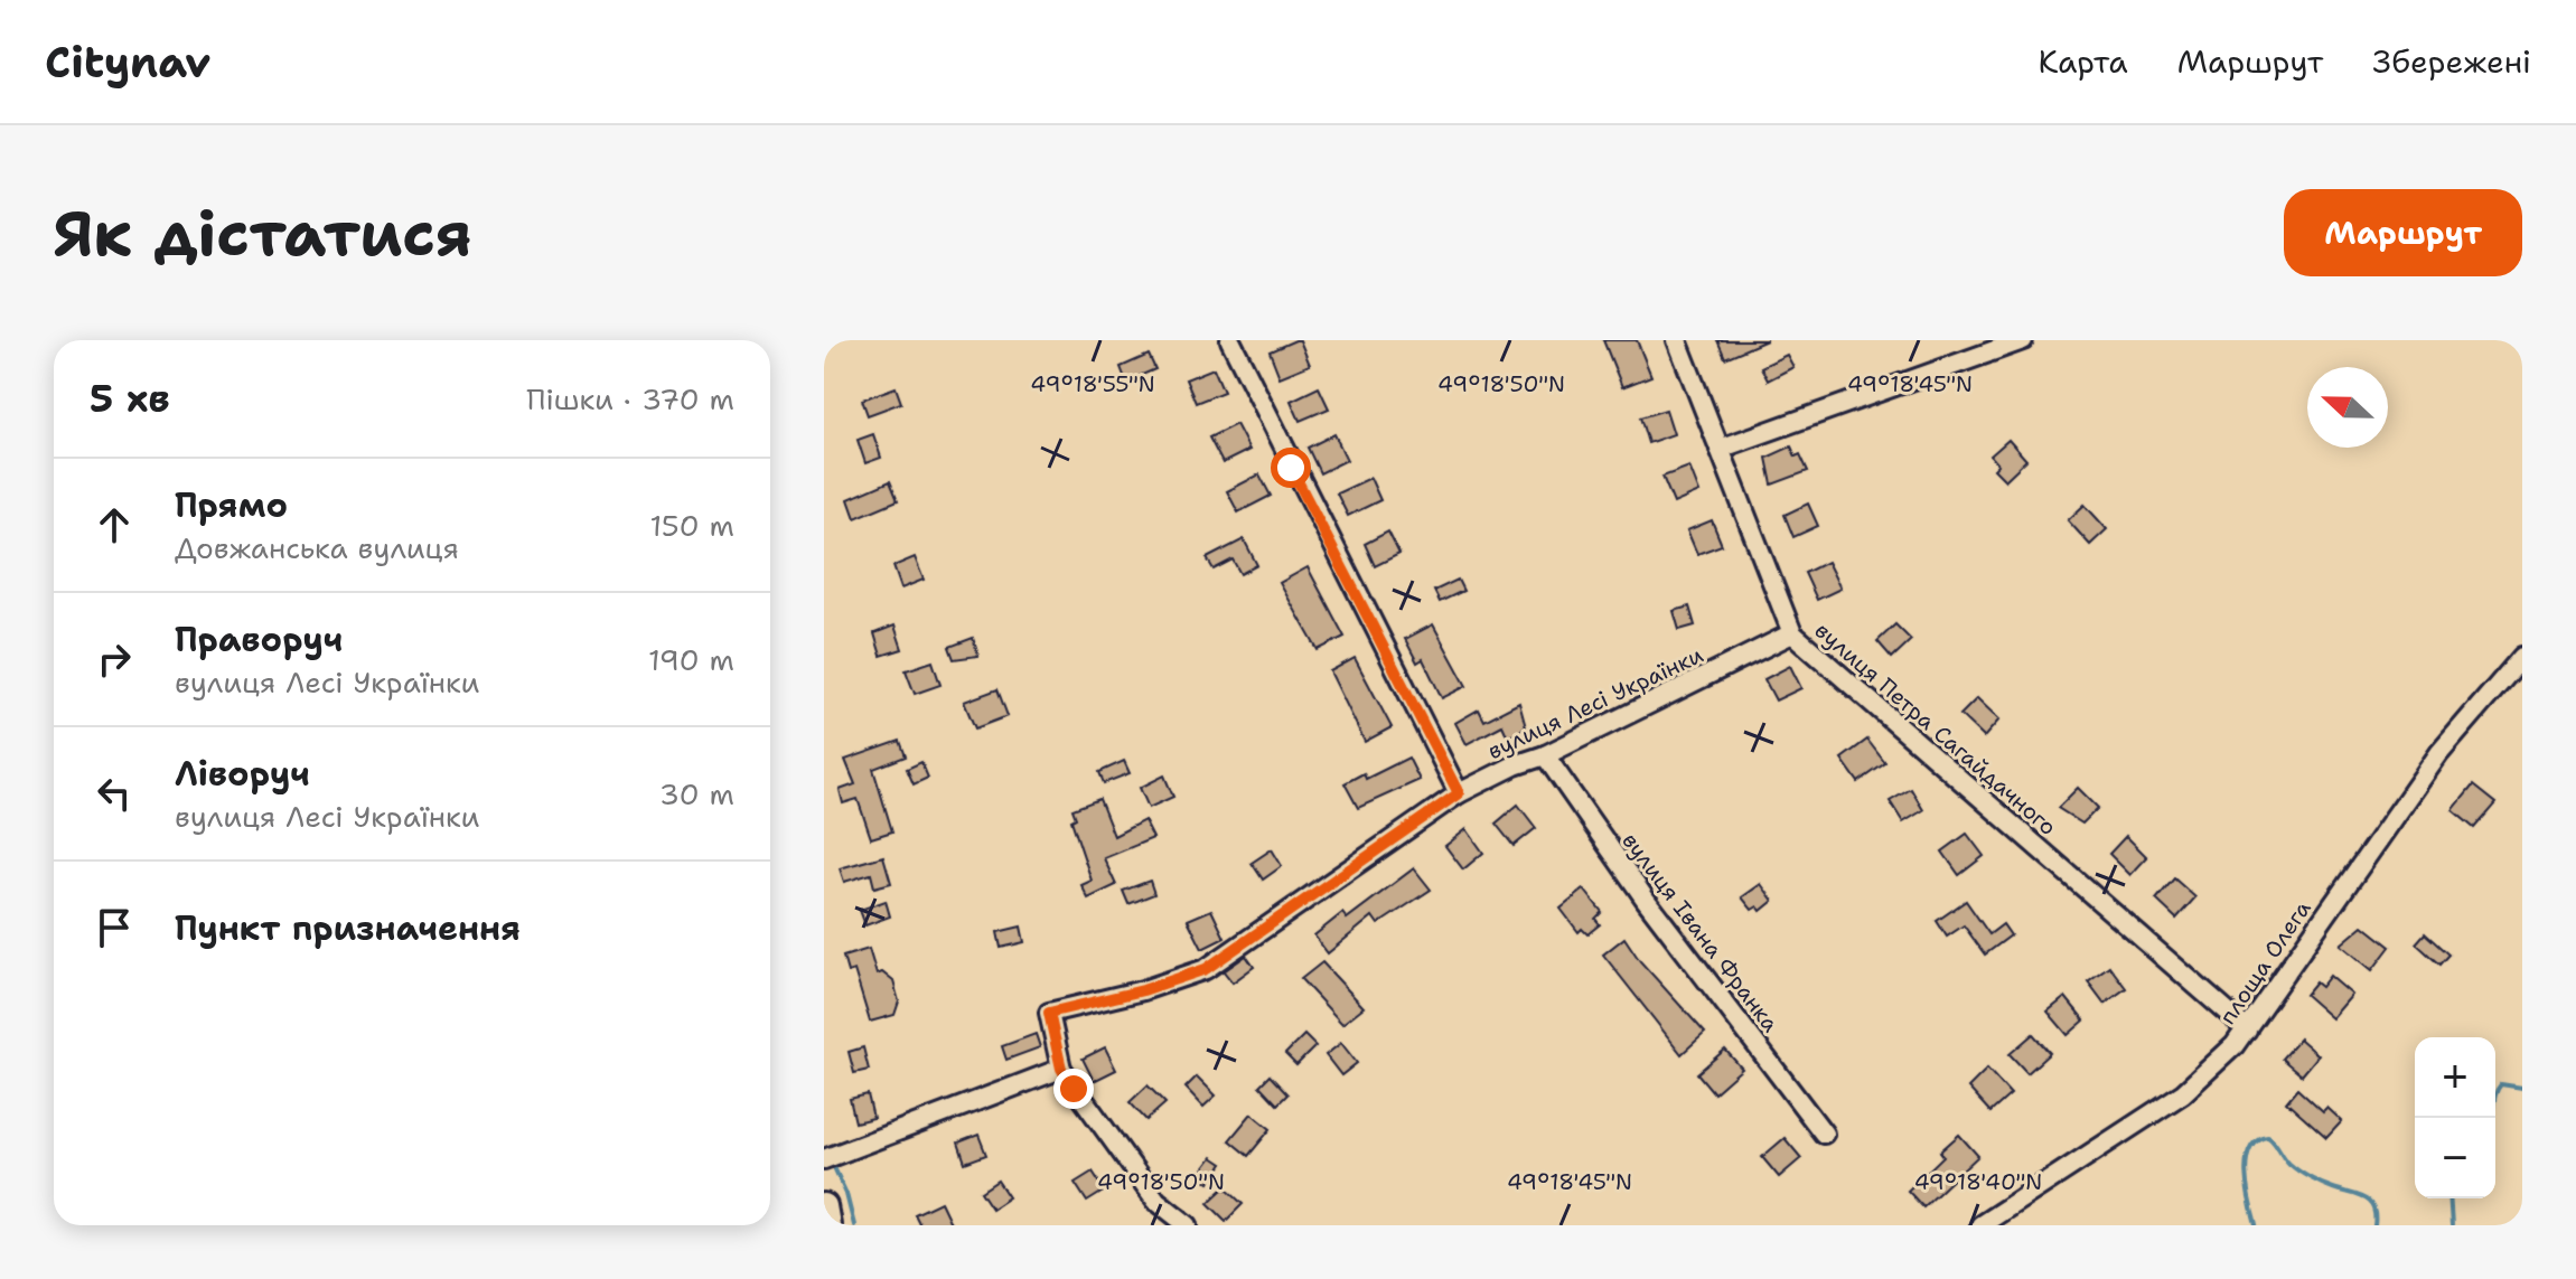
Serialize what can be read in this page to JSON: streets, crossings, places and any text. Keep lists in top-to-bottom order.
{
  "streets": {
    "street": [
      "вулиця Лесі Українки",
      "вулиця Петра Сагайдачного",
      "вулиця Івана Франка",
      "площа Олега"
    ]
  },
  "crossings": [
    ["вулиця Лесі Українки", "вулиця Петра Сагайдачного"],
    ["вулиця Лесі Українки", "вулиця Івана Франка"],
    ["вулиця Петра Сагайдачного", "площа Олега"]
  ],
  "north": "left",
  "page": {
    "header": "Citynav",
    "nav": ["Карта", "Маршрут", "Збережені"],
    "buttons": "Маршрут",
    "title": "Як дістатися",
    "heading": ["5 хв", "Пішки · 370 m"],
    "list": [
      ["Прямо", "Довжанська вулиця", "150 m"],
      ["Праворуч", "вулиця Лесі Українки", "190 m"],
      ["Ліворуч", "вулиця Лесі Українки", "30 m"],
      "Пункт призначення"
    ],
    "map_buttons": ["+", "−"]
  },
  "coordinates": [
    "49°18'55\"N",
    "49°18'50\"N",
    "49°18'45\"N",
    "49°18'40\"N"
  ]
}
